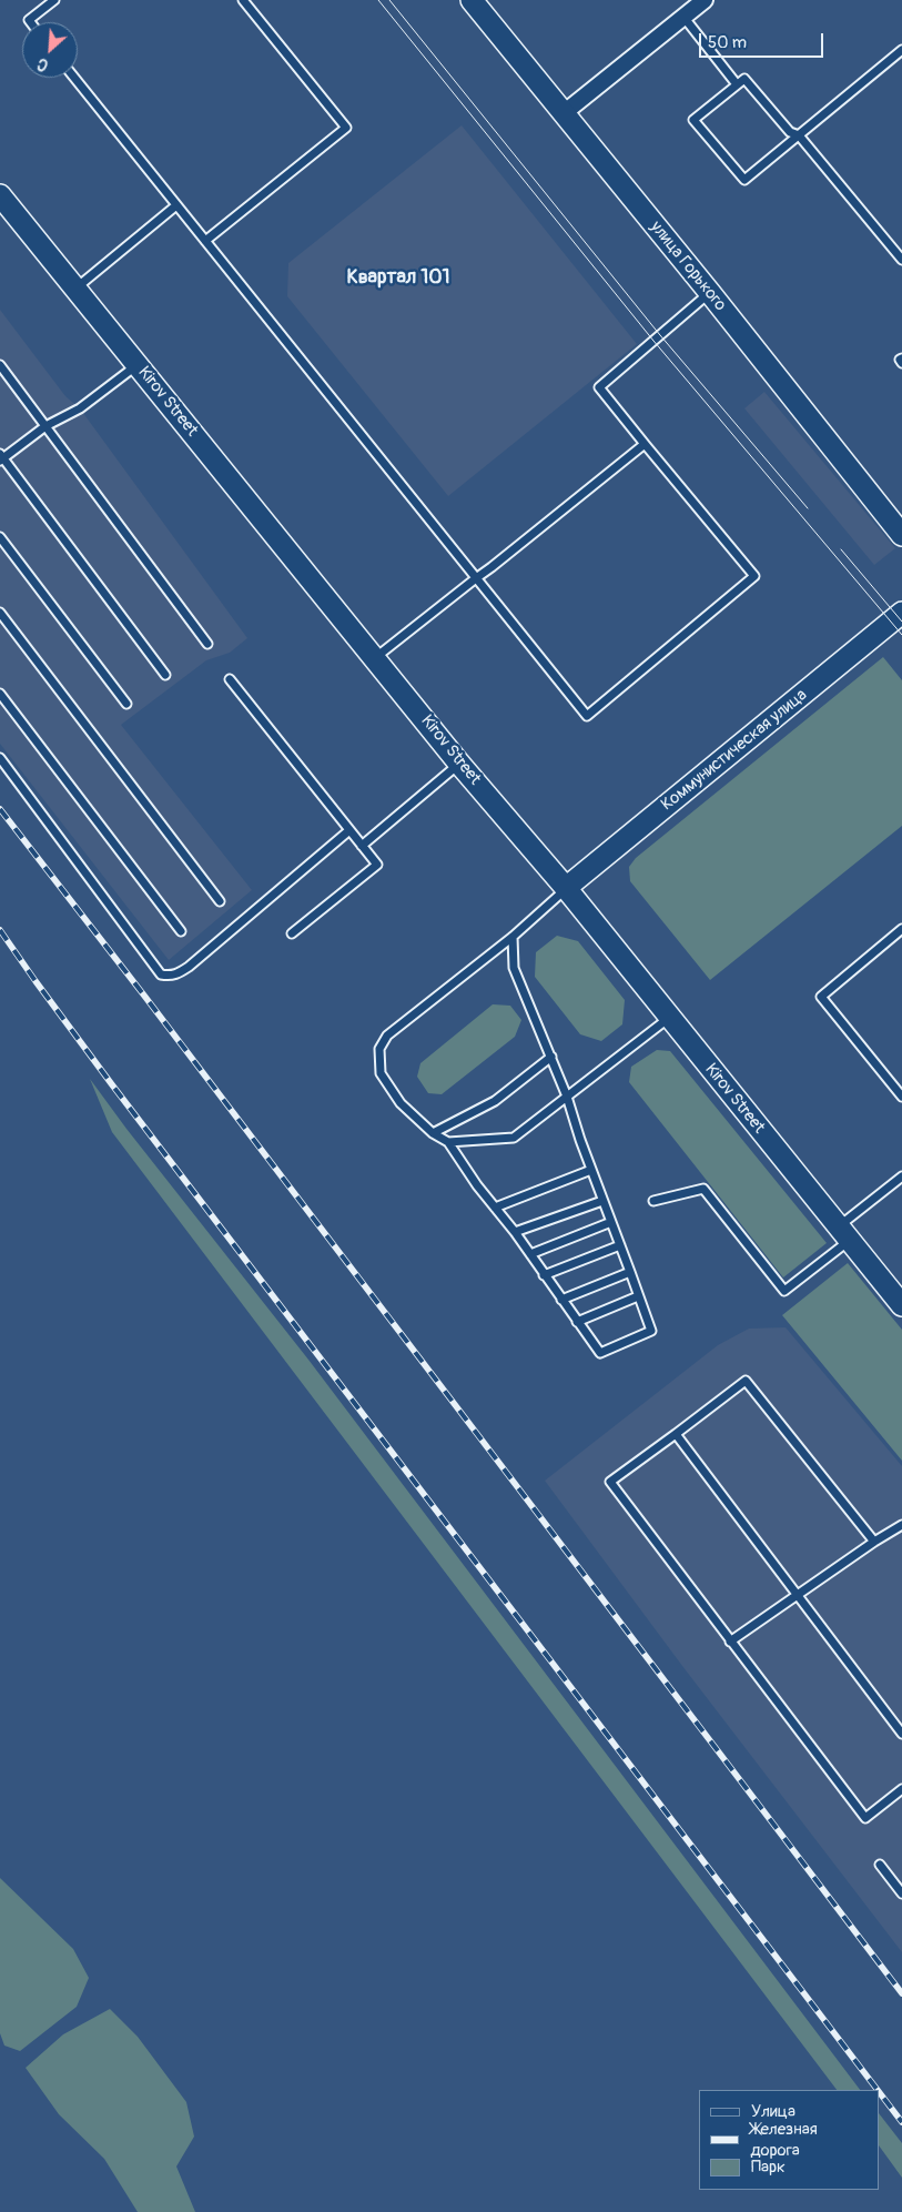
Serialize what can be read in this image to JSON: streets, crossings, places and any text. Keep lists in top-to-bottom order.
{
  "streets": {
    "street": ["улица Горького", "Kirov Street", "Коммунистическая улица"]
  },
  "crossings": [
    ["Kirov Street", "Коммунистическая улица"]
  ],
  "districts": ["Квартал 101"],
  "legend": ["Улица", "Железная дорога", "Парк"],
  "scale_bar": "50 m",
  "north": "bottom left"
}
